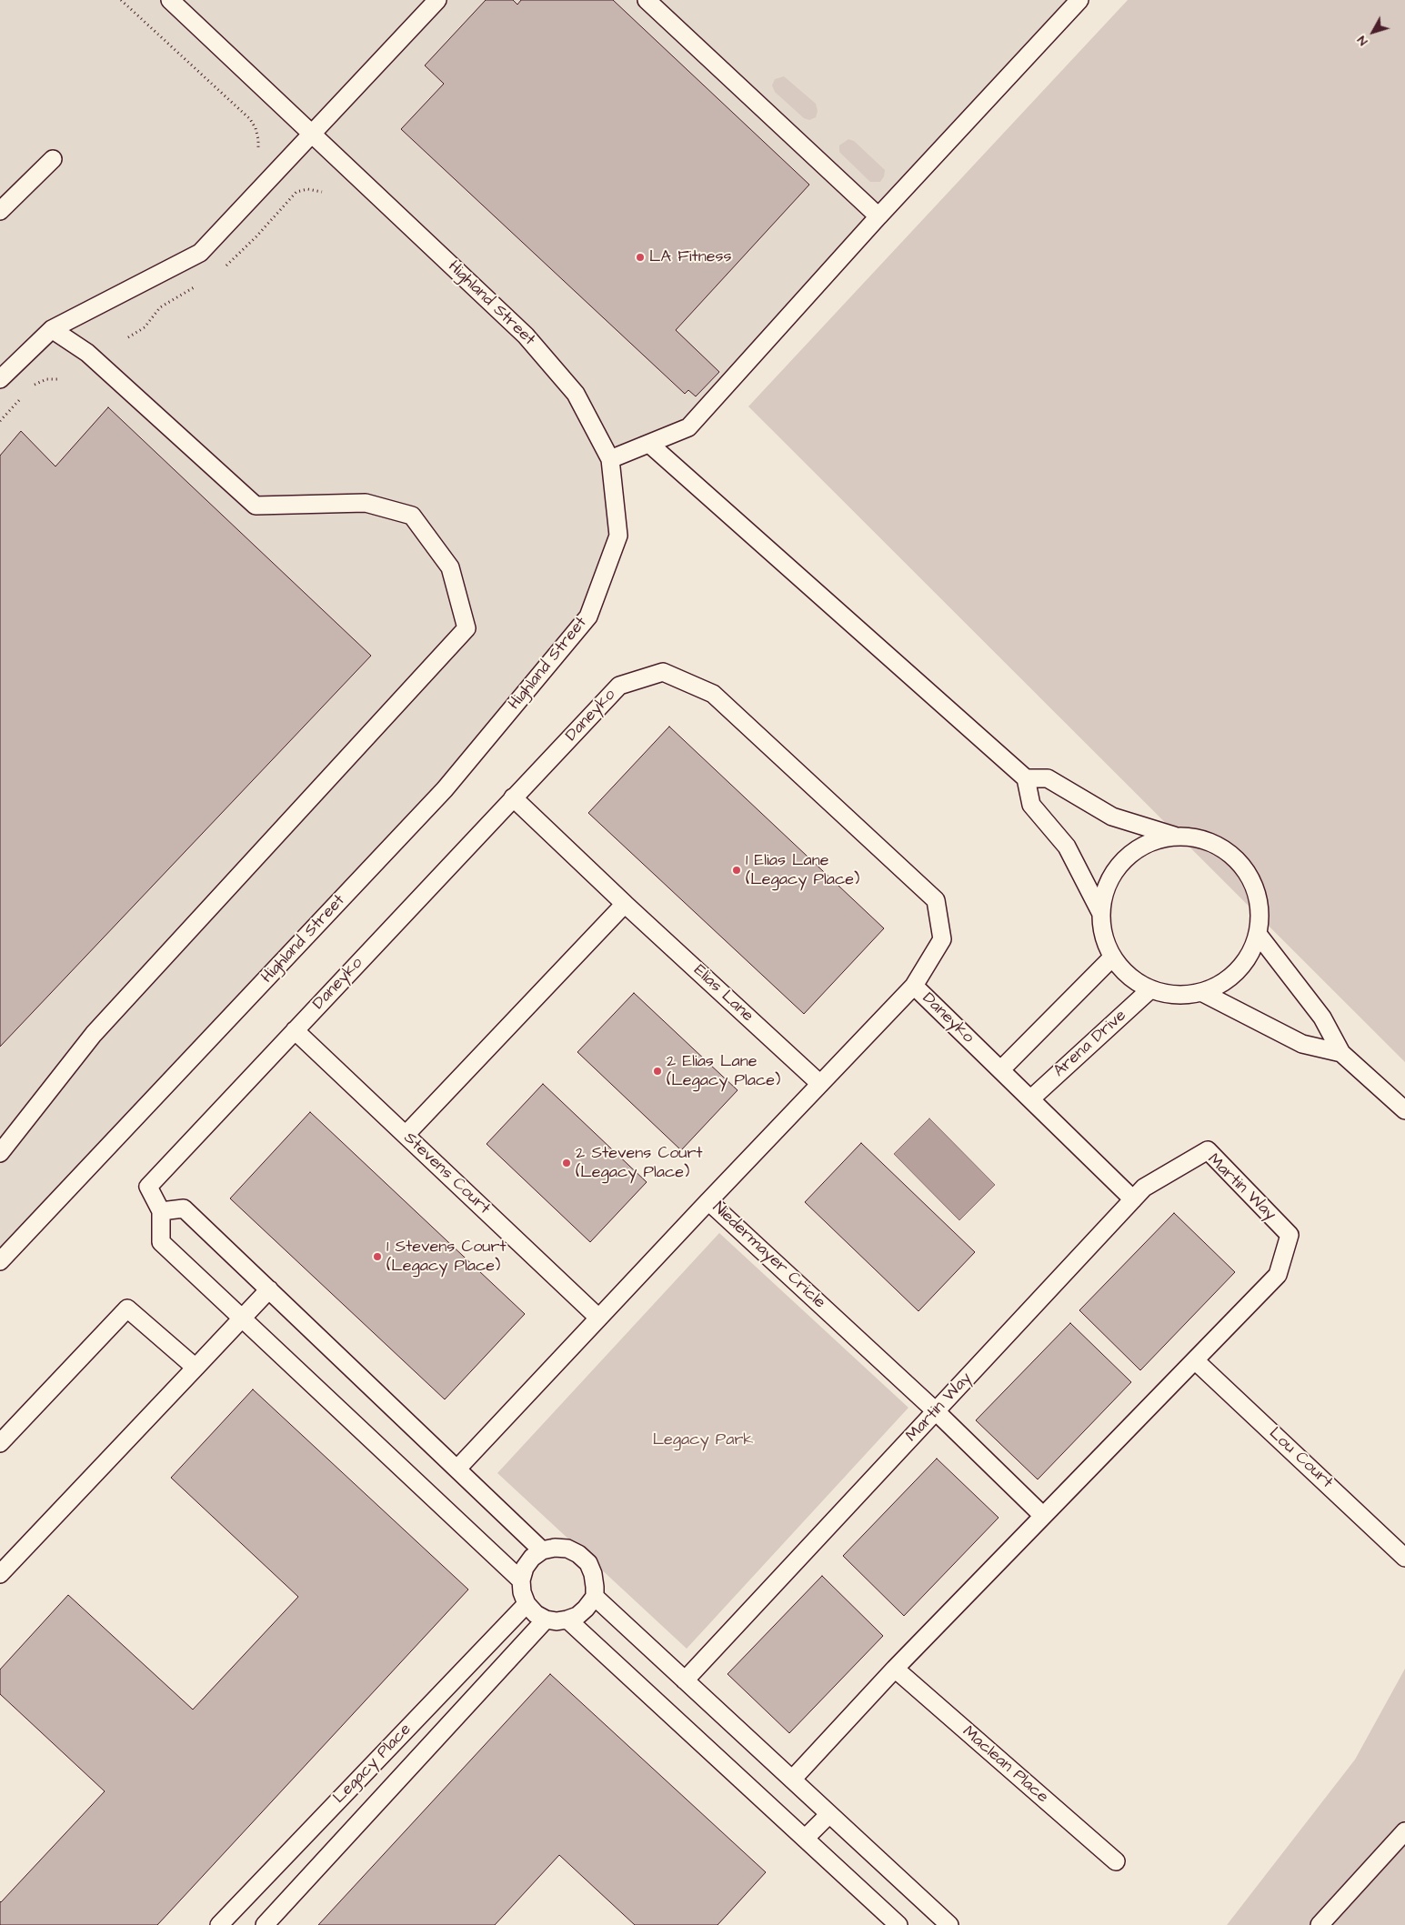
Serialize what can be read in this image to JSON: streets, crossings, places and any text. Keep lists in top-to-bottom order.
{
  "streets": {
    "lane": [
      "Highland Street",
      "Daneyko",
      "Elias Lane",
      "Arena Drive",
      "Stevens Court",
      "Martin Way",
      "Niedermayer Cricle",
      "Lou Court",
      "Legacy Place",
      "Maclean Place"
    ]
  },
  "crossings": [
    ["Daneyko", "Elias Lane"],
    ["Daneyko", "Arena Drive"],
    ["Daneyko", "Stevens Court"],
    ["Daneyko", "Martin Way"],
    ["Daneyko", "Niedermayer Cricle"],
    ["Elias Lane", "Niedermayer Cricle"],
    ["Martin Way", "Niedermayer Cricle"],
    ["Martin Way", "Lou Court"],
    ["Martin Way", "Maclean Place"]
  ],
  "parks": ["Legacy Park"],
  "places": [
    "LA Fitness",
    "1 Elias Lane (Legacy Place)",
    "2 Elias Lane (Legacy Place)",
    "2 Stevens Court (Legacy Place)",
    "1 Stevens Court (Legacy Place)"
  ],
  "north": "bottom left"
}
